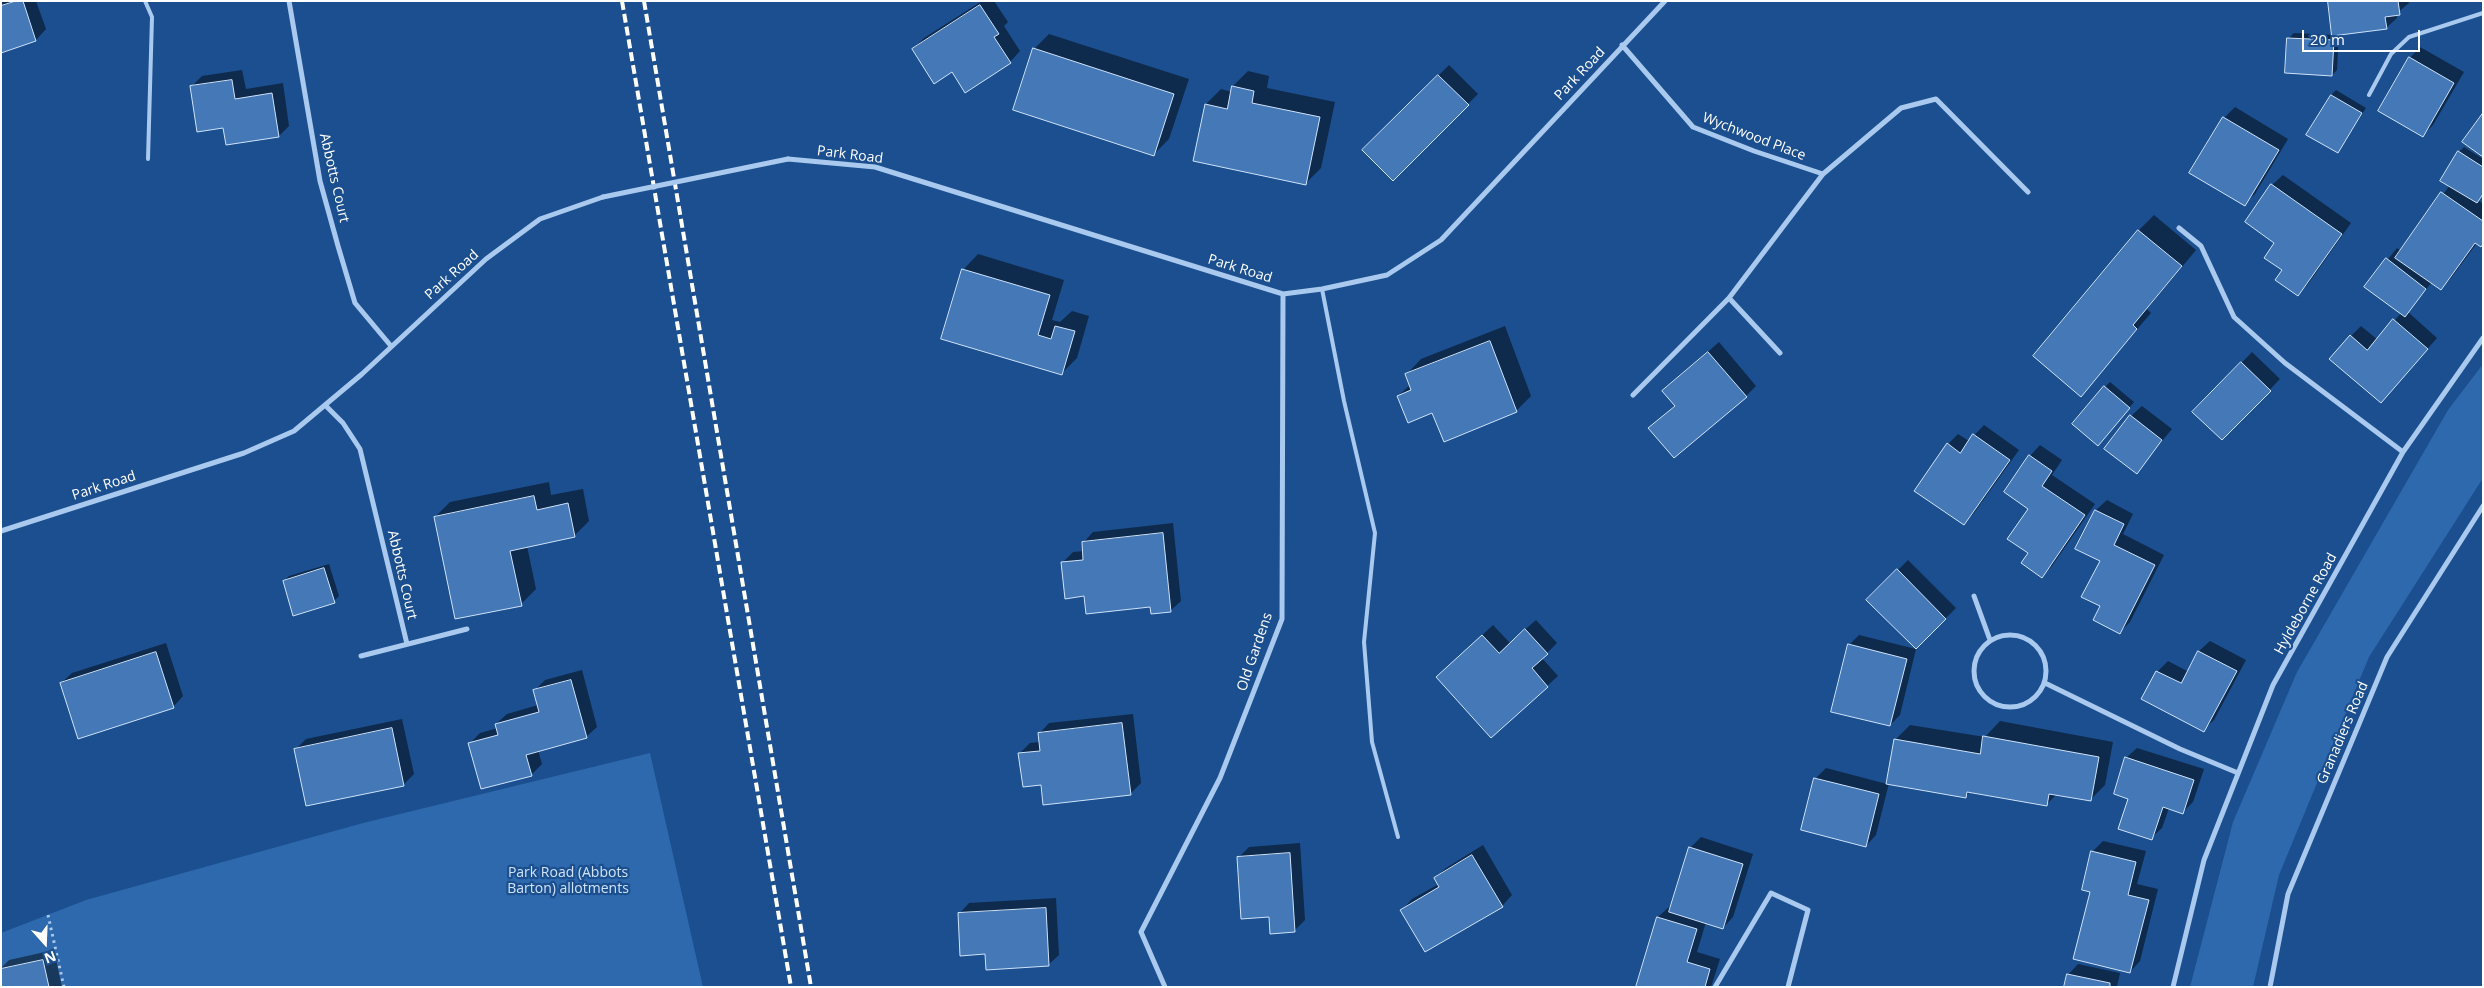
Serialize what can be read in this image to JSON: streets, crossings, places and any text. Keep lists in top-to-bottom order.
{
  "streets": {
    "street": [
      "Park Road",
      "Wychwood Place",
      "Abbotts Court",
      "Hyldeborne Road",
      "Old Gardens",
      "Granadiers Road"
    ]
  },
  "crossings": [
    ["Park Road", "Wychwood Place"],
    ["Park Road", "Abbotts Court"],
    ["Park Road", "Old Gardens"]
  ],
  "parks": ["Park Road (Abbots Barton) allotments"],
  "scale_bar": "20 m",
  "north": "bottom"
}
